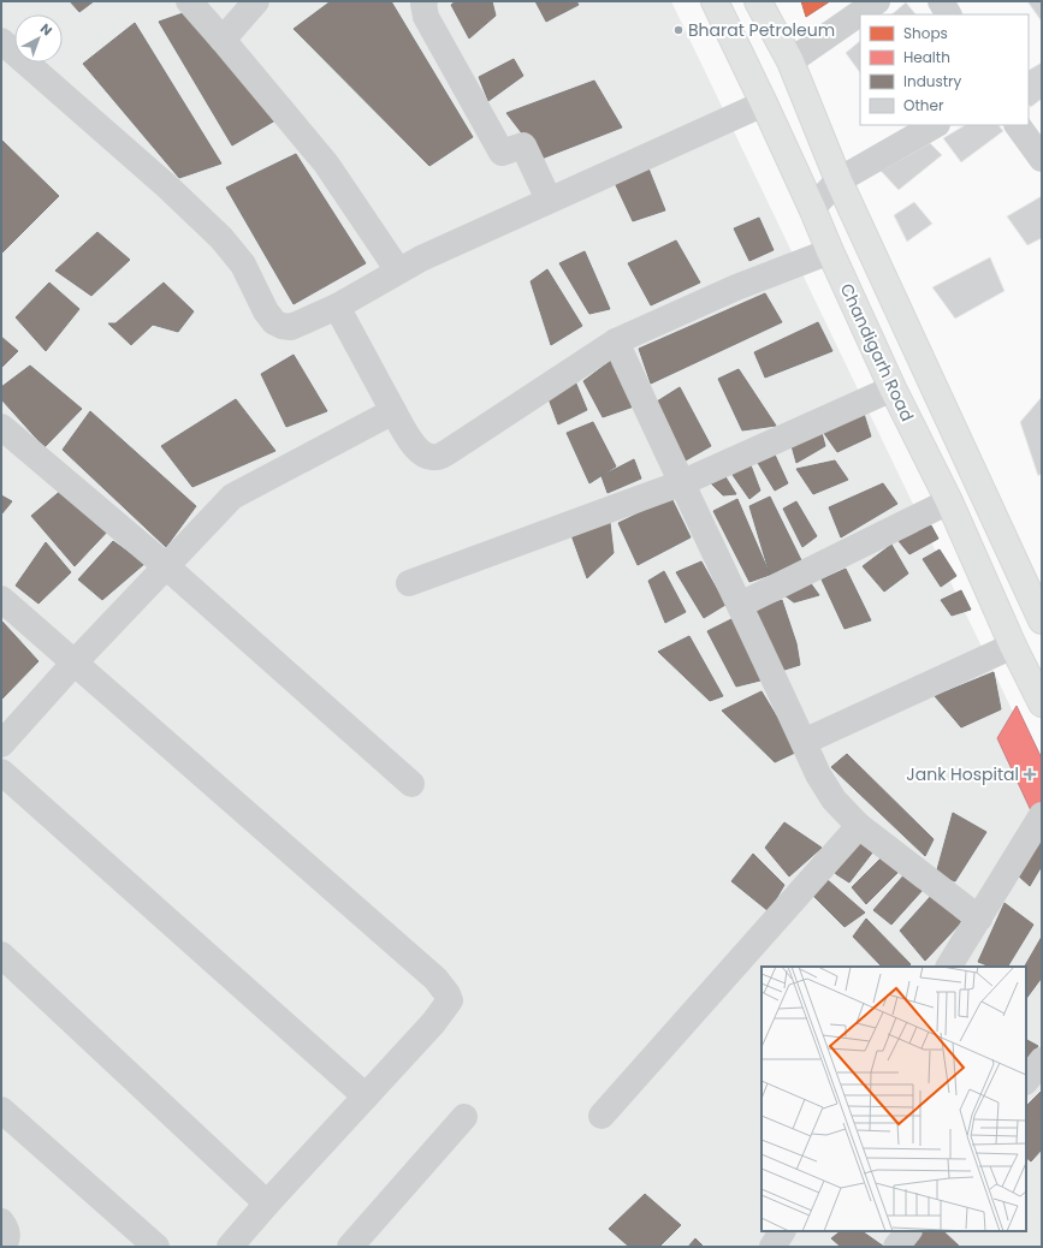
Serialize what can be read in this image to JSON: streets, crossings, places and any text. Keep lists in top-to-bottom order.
{
  "streets": {
    "main road": ["Chandigarh Road"]
  },
  "places": {
    "other": ["Bharat Petroleum"],
    "health": ["Jank Hospital"]
  },
  "legend": [
    "Shops",
    "Health",
    "Industry",
    "Other"
  ],
  "north": "top right"
}
